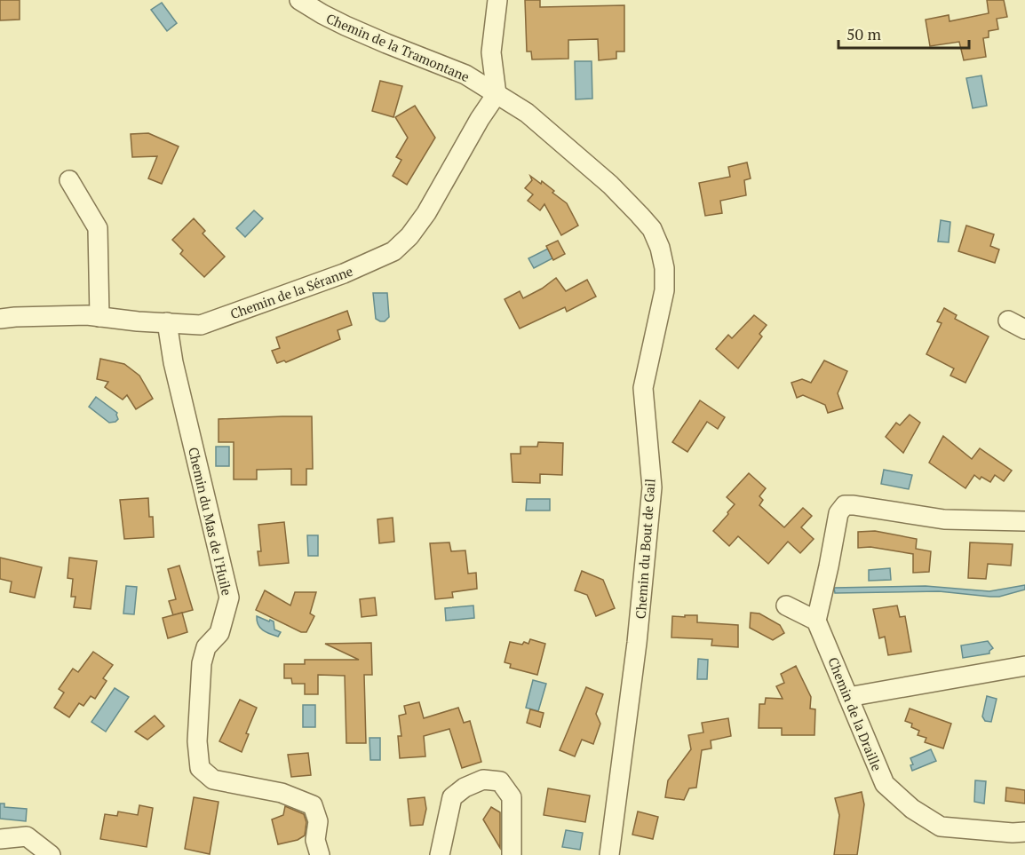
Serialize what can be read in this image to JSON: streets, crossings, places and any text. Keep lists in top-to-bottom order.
{
  "streets": {
    "street": [
      "Chemin de la Tramontane",
      "Chemin de la Séranne",
      "Chemin du Mas de l'Huile",
      "Chemin du Bout de Gail",
      "Chemin de la Draille"
    ]
  },
  "crossings": [
    ["Chemin de la Tramontane", "Chemin de la Séranne"],
    ["Chemin de la Tramontane", "Chemin du Bout de Gail"],
    ["Chemin de la Séranne", "Chemin du Mas de l'Huile"],
    ["Chemin de la Séranne", "Chemin du Bout de Gail"]
  ],
  "scale_bar": "50 m"
}
